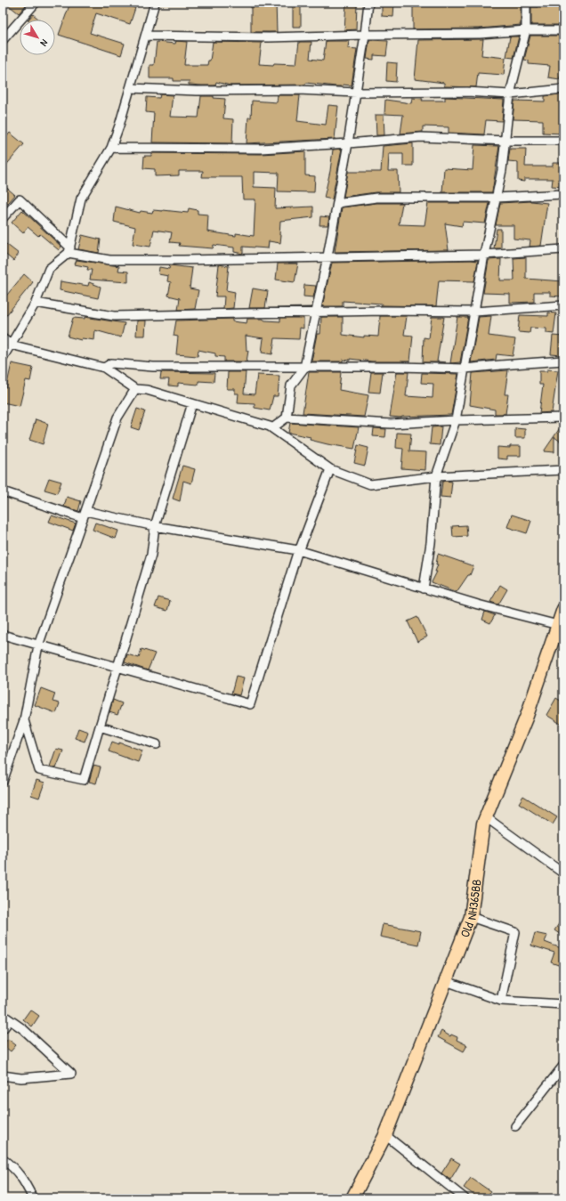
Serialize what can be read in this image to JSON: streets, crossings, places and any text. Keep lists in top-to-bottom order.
{
  "streets": {
    "main road": ["Old NH365BB"]
  },
  "north": "bottom right"
}
